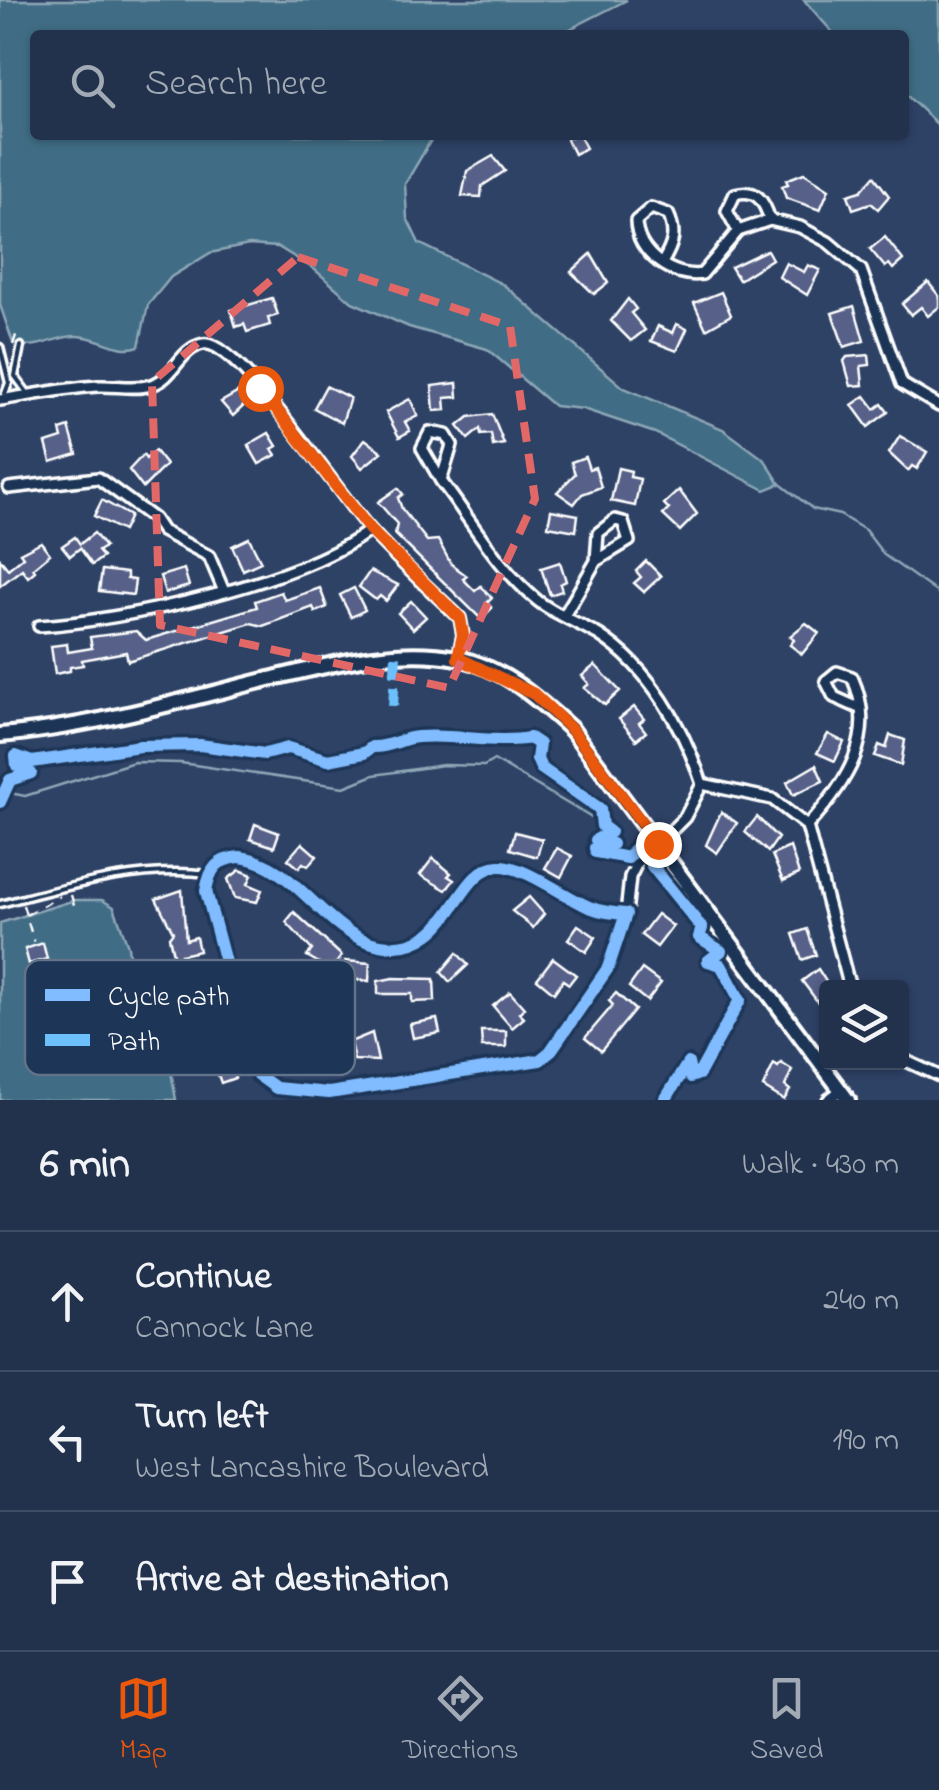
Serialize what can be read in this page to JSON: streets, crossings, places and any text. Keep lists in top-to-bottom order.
{
  "legend": ["Cycle path", "Path"],
  "page": {
    "search": "Search here",
    "heading": ["6 min", "Walk · 430 m"],
    "list": [
      ["Continue", "Cannock Lane", "240 m"],
      ["Turn left", "West Lancashire Boulevard", "190 m"],
      "Arrive at destination"
    ],
    "nav": ["Map", "Directions", "Saved"]
  }
}
